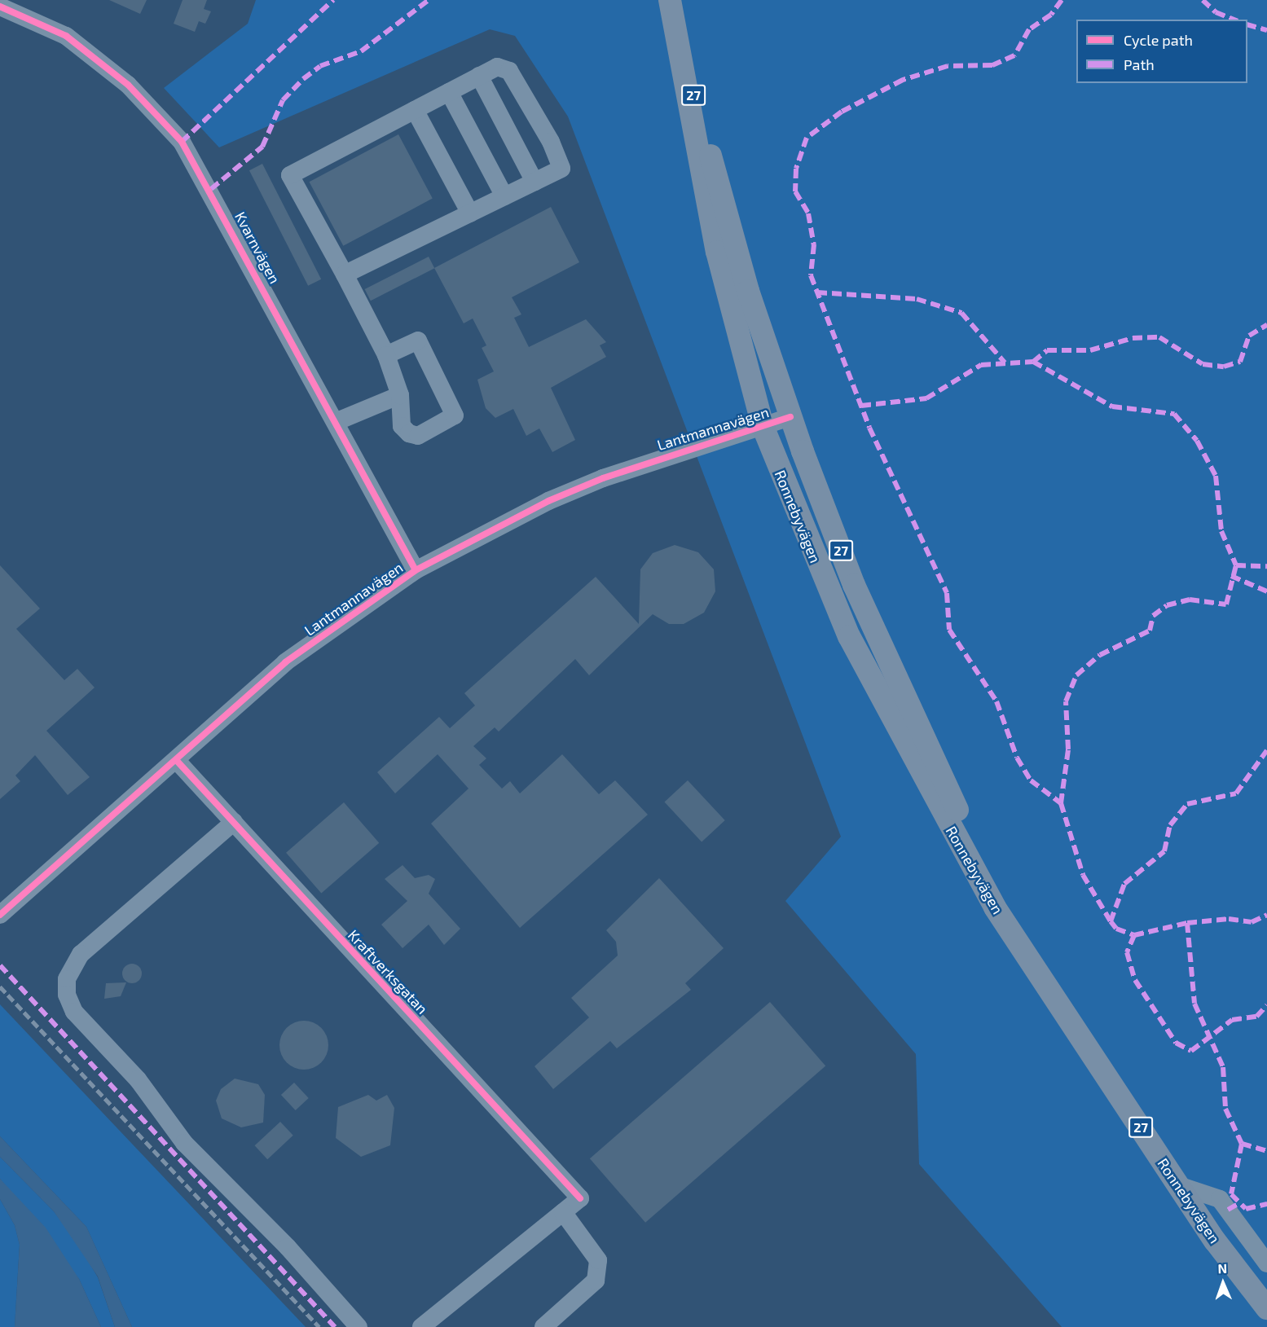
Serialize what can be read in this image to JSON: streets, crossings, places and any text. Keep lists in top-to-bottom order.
{
  "streets": {
    "main road": ["27", "Ronnebyvägen"],
    "street": ["Kvarnvägen", "Lantmannavägen", "Kraftverksgatan"]
  },
  "crossings": [
    ["Kvarnvägen", "Lantmannavägen"],
    ["Lantmannavägen", "Ronnebyvägen"],
    ["Lantmannavägen", "Kraftverksgatan"]
  ],
  "legend": ["Cycle path", "Path"],
  "north": "top"
}
